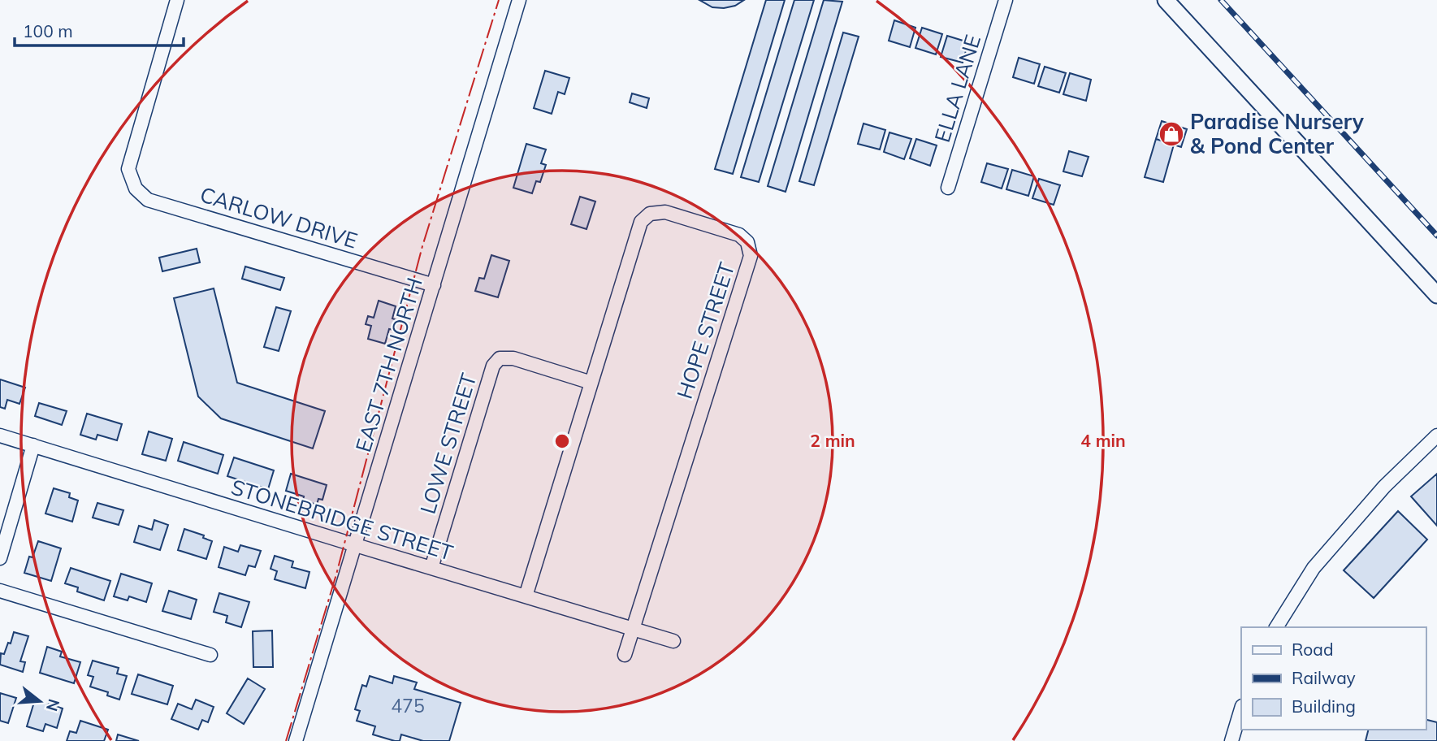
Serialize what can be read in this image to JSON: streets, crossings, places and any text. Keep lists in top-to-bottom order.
{
  "streets": {
    "street": [
      "ELLA LANE",
      "CARLOW DRIVE",
      "HOPE STREET",
      "EAST 7TH NORTH",
      "LOWE STREET",
      "STONEBRIDGE STREET"
    ]
  },
  "crossings": [
    ["CARLOW DRIVE", "EAST 7TH NORTH"],
    ["HOPE STREET", "LOWE STREET"],
    ["HOPE STREET", "STONEBRIDGE STREET"],
    ["EAST 7TH NORTH", "STONEBRIDGE STREET"],
    ["LOWE STREET", "STONEBRIDGE STREET"]
  ],
  "places": {
    "shop": ["Paradise Nursery & Pond Center"]
  },
  "house_numbers": ["475"],
  "legend": ["Road", "Railway", "Building"],
  "scale_bar": "100 m",
  "north": "right",
  "rings": ["2 min", "4 min"]
}
